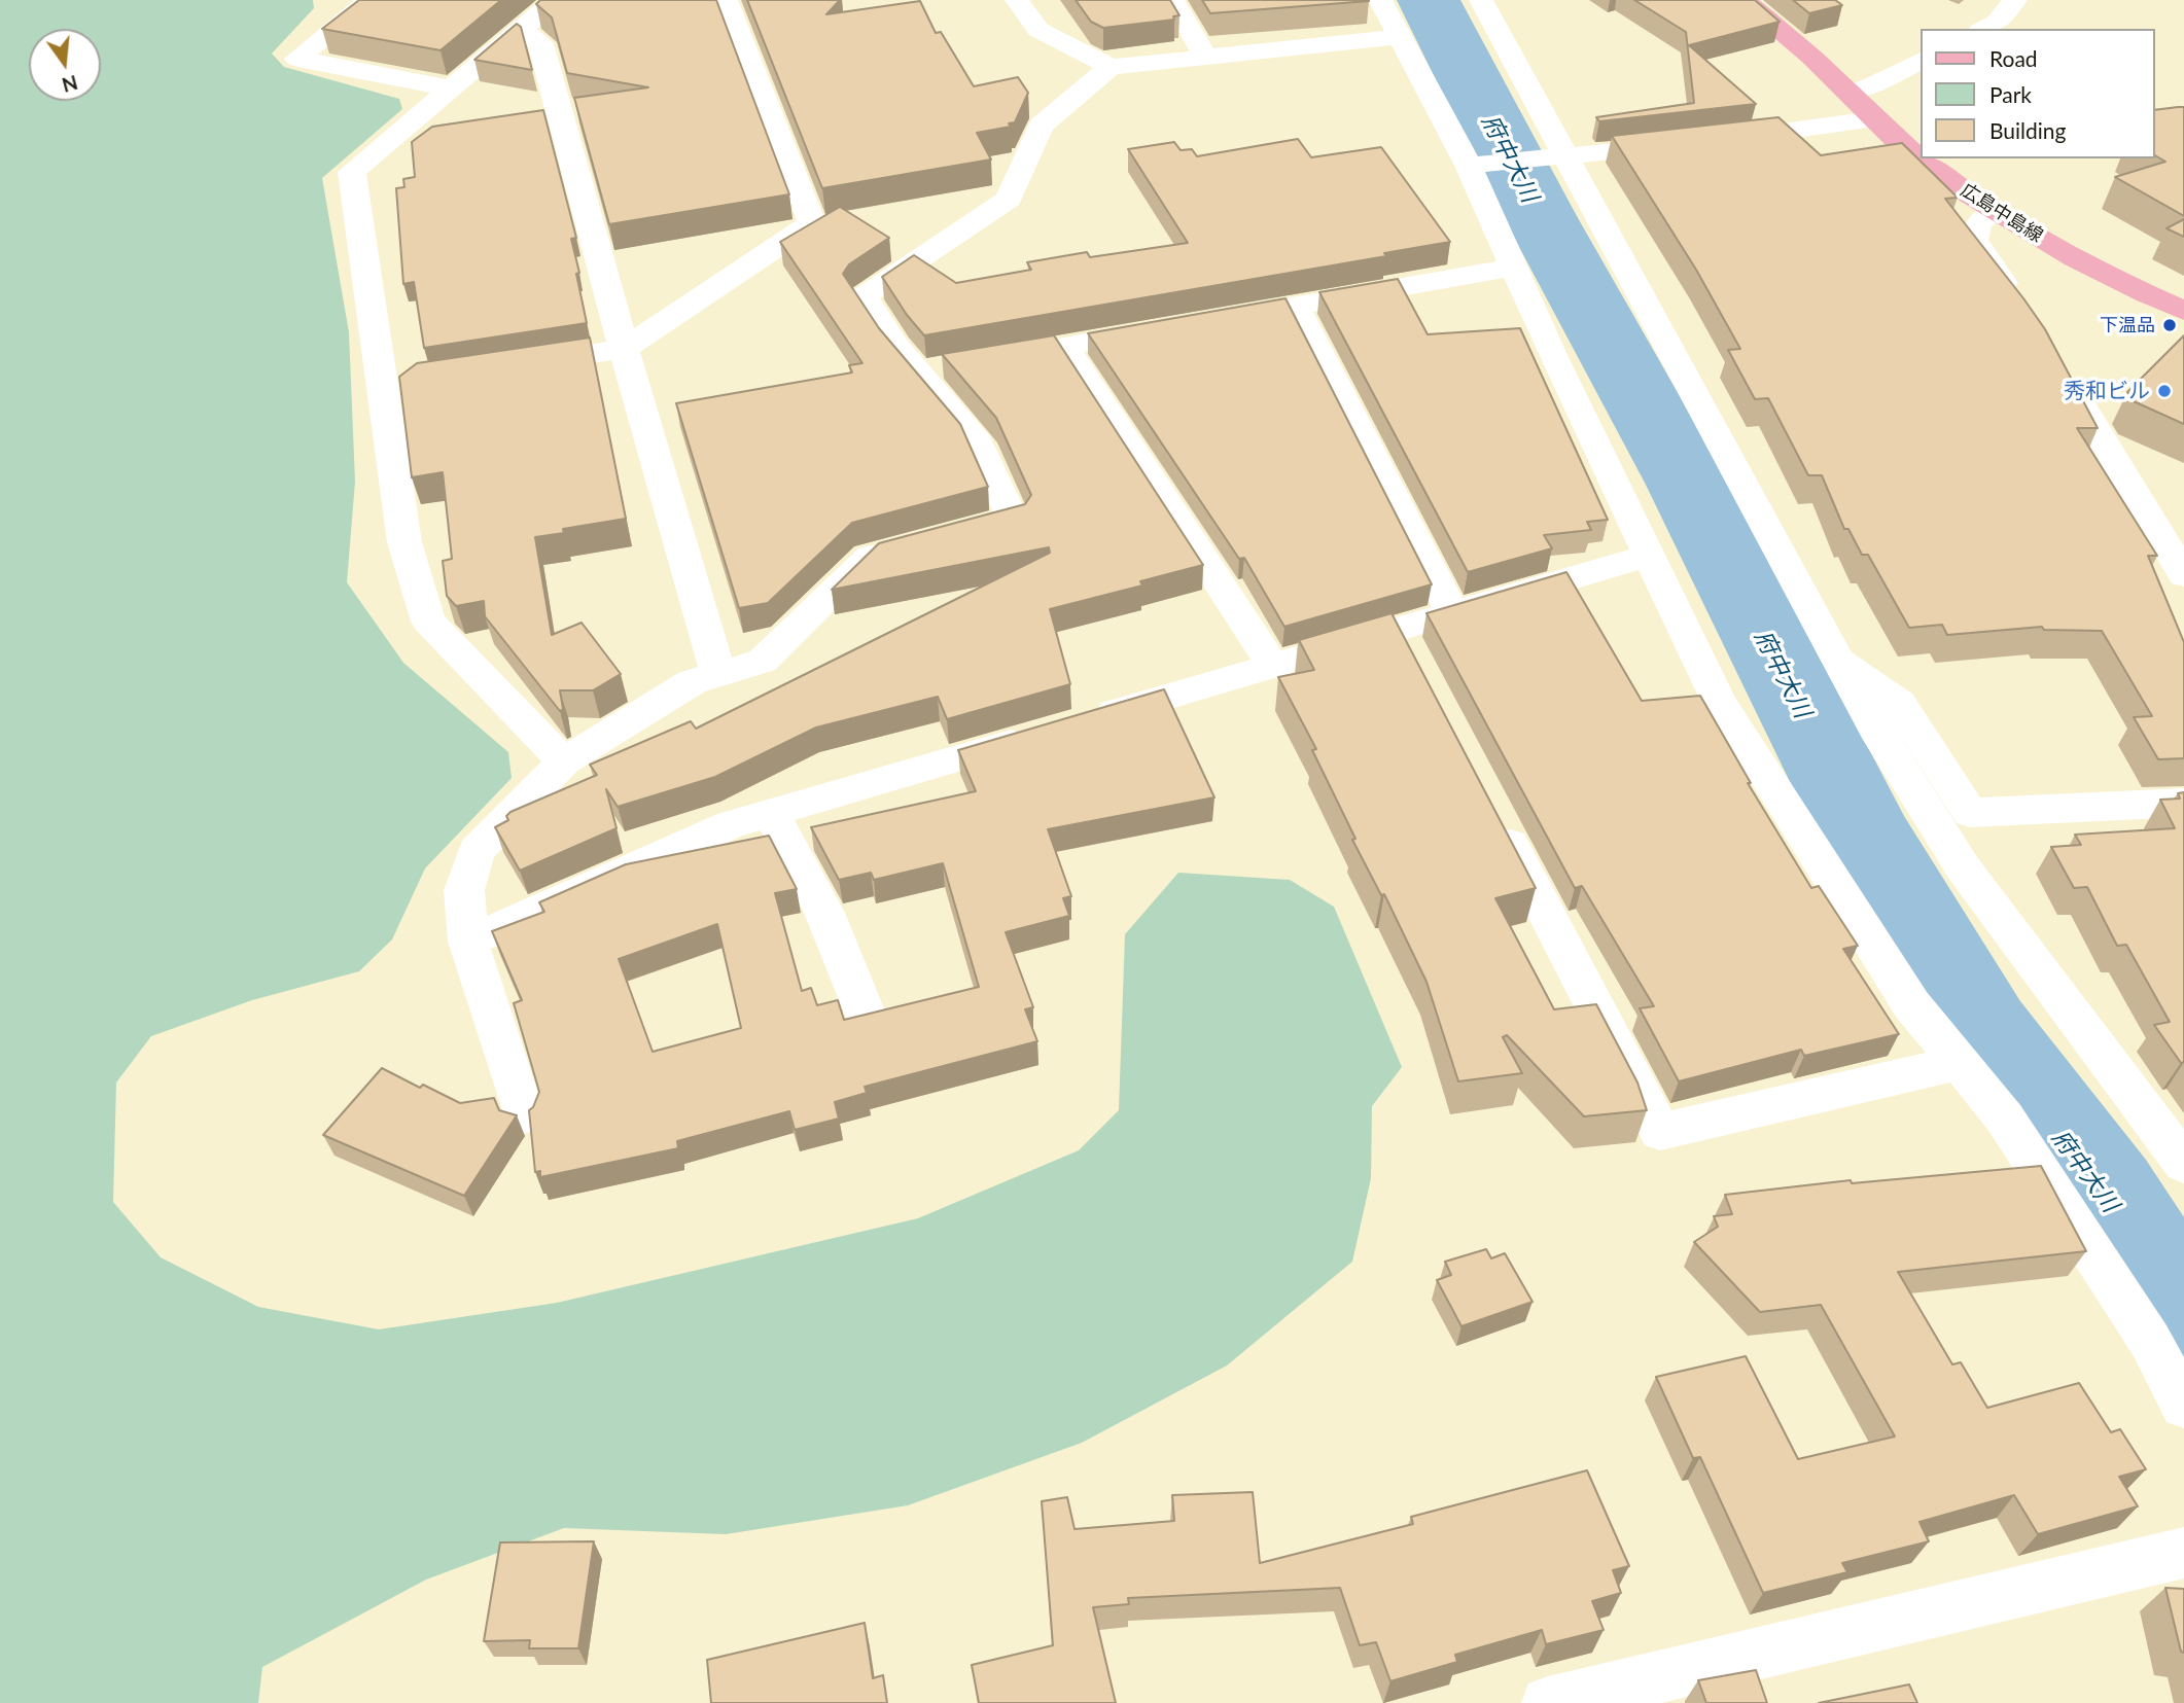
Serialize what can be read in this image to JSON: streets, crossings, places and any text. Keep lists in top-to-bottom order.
{
  "streets": {
    "main road": ["広島中島線"]
  },
  "water": ["府中大川"],
  "places": ["下温品", "秀和ビル"],
  "legend": ["Road", "Park", "Building"],
  "north": "bottom"
}
